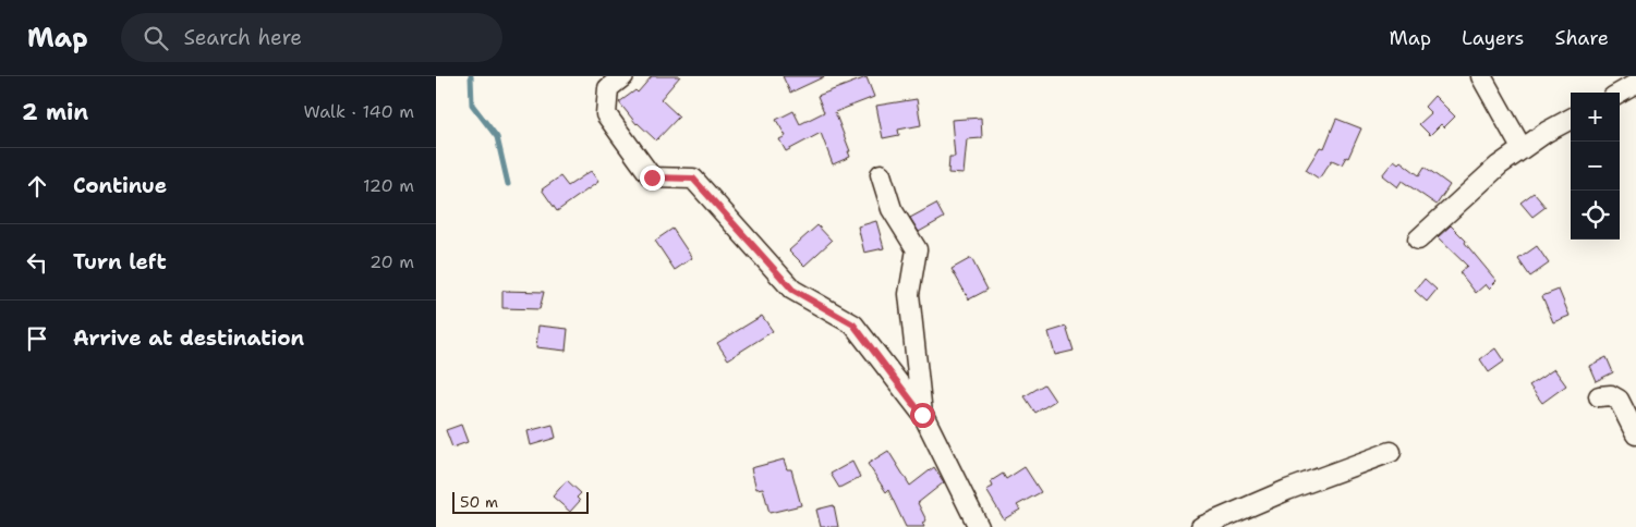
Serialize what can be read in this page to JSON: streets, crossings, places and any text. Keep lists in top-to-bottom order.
{
  "scale_bar": "50 m",
  "page": {
    "header": "Map",
    "search": "Search here",
    "nav": ["Map", "Layers", "Share"],
    "heading": ["2 min", "Walk · 140 m"],
    "map_buttons": ["+", "−"],
    "list": [
      ["Continue", "120 m"],
      ["Turn left", "20 m"],
      "Arrive at destination"
    ],
    "scale": "50 m"
  }
}
